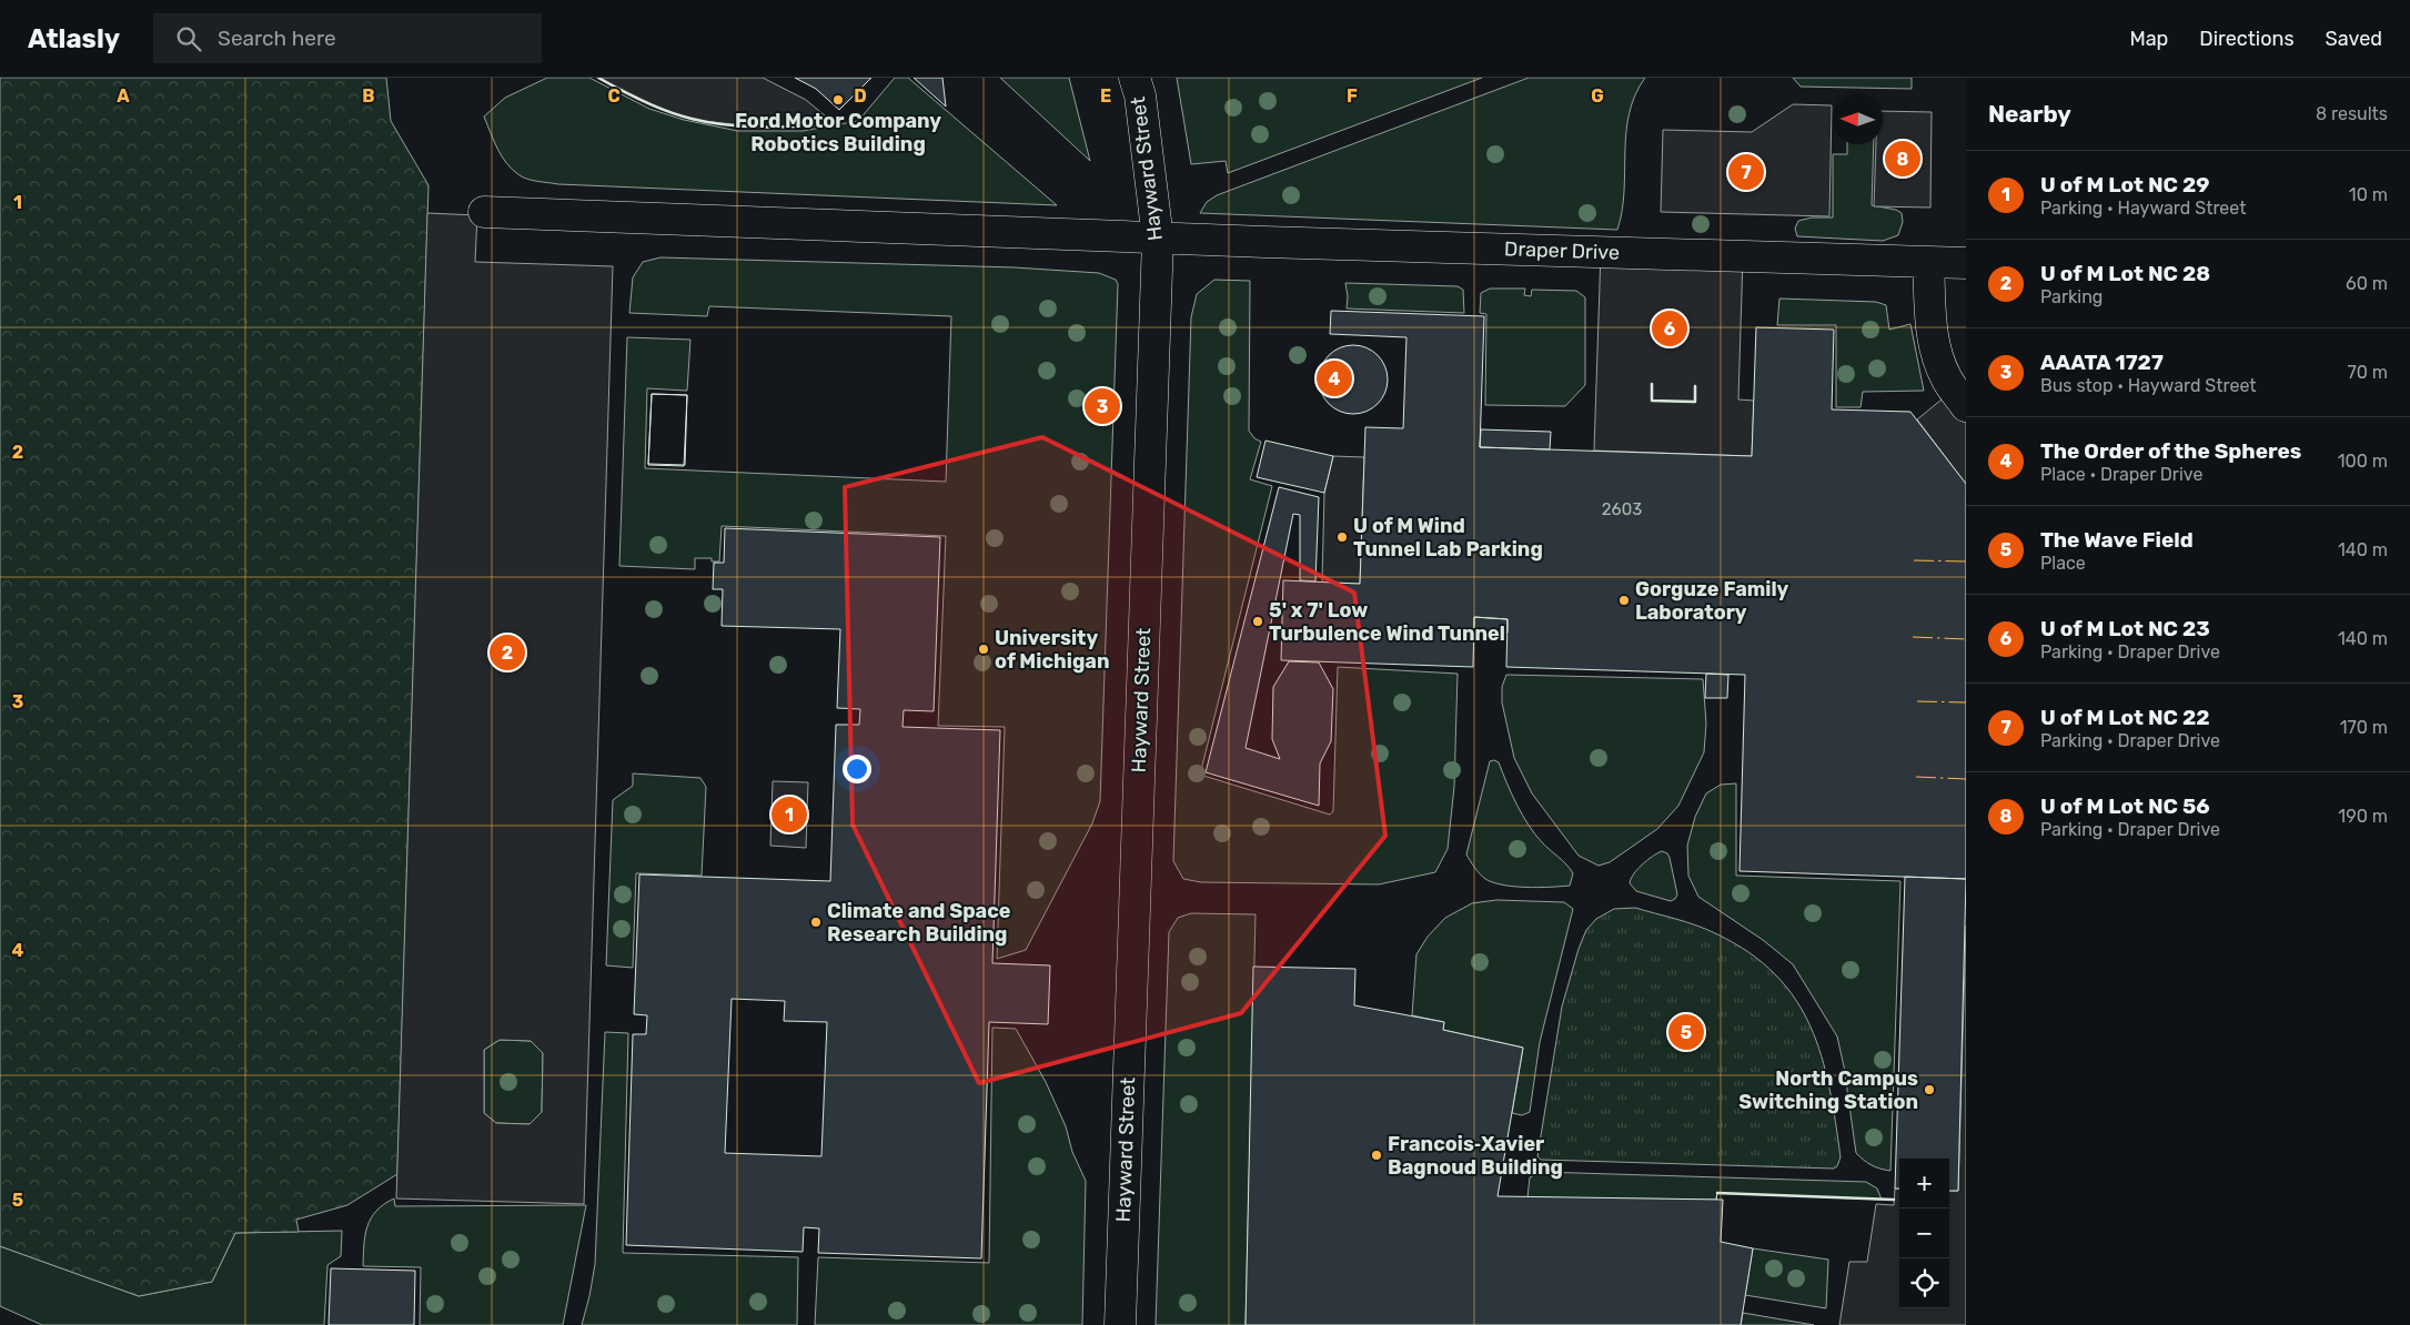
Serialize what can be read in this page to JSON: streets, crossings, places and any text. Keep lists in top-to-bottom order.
{
  "streets": {
    "street": ["Hayward Street", "Draper Drive"]
  },
  "crossings": [
    ["Hayward Street", "Draper Drive"]
  ],
  "places": [
    "Ford Motor Company Robotics Building",
    "U of M Wind Tunnel Lab Parking",
    "Gorguze Family Laboratory",
    "5' x 7' Low Turbulence Wind Tunnel",
    "University of Michigan",
    "Climate and Space Research Building",
    "North Campus Switching Station",
    "Francois‑Xavier Bagnoud Building"
  ],
  "house_numbers": ["2603"],
  "north": "left",
  "page": {
    "header": "Atlasly",
    "search": "Search here",
    "nav": ["Map", "Directions", "Saved"],
    "heading": ["Nearby", "8 results"],
    "pins": [
      "8",
      "7",
      "6",
      "4",
      "3",
      "2",
      "1",
      "5"
    ],
    "list": [
      {
        "mark": "1",
        "name": "U of M Lot NC 29",
        "note": "Parking · Hayward Street",
        "value": "10 m"
      },
      {
        "mark": "2",
        "name": "U of M Lot NC 28",
        "note": "Parking",
        "value": "60 m"
      },
      {
        "mark": "3",
        "name": "AAATA 1727",
        "note": "Bus stop · Hayward Street",
        "value": "70 m"
      },
      {
        "mark": "4",
        "name": "The Order of the Spheres",
        "note": "Place · Draper Drive",
        "value": "100 m"
      },
      {
        "mark": "5",
        "name": "The Wave Field",
        "note": "Place",
        "value": "140 m"
      },
      {
        "mark": "6",
        "name": "U of M Lot NC 23",
        "note": "Parking · Draper Drive",
        "value": "140 m"
      },
      {
        "mark": "7",
        "name": "U of M Lot NC 22",
        "note": "Parking · Draper Drive",
        "value": "170 m"
      },
      {
        "mark": "8",
        "name": "U of M Lot NC 56",
        "note": "Parking · Draper Drive",
        "value": "190 m"
      }
    ],
    "map_buttons": ["+", "−"]
  },
  "grid": {
    "columns": [
      "A",
      "B",
      "C",
      "D",
      "E",
      "F",
      "G"
    ],
    "rows": [
      "1",
      "2",
      "3",
      "4",
      "5"
    ]
  }
}
